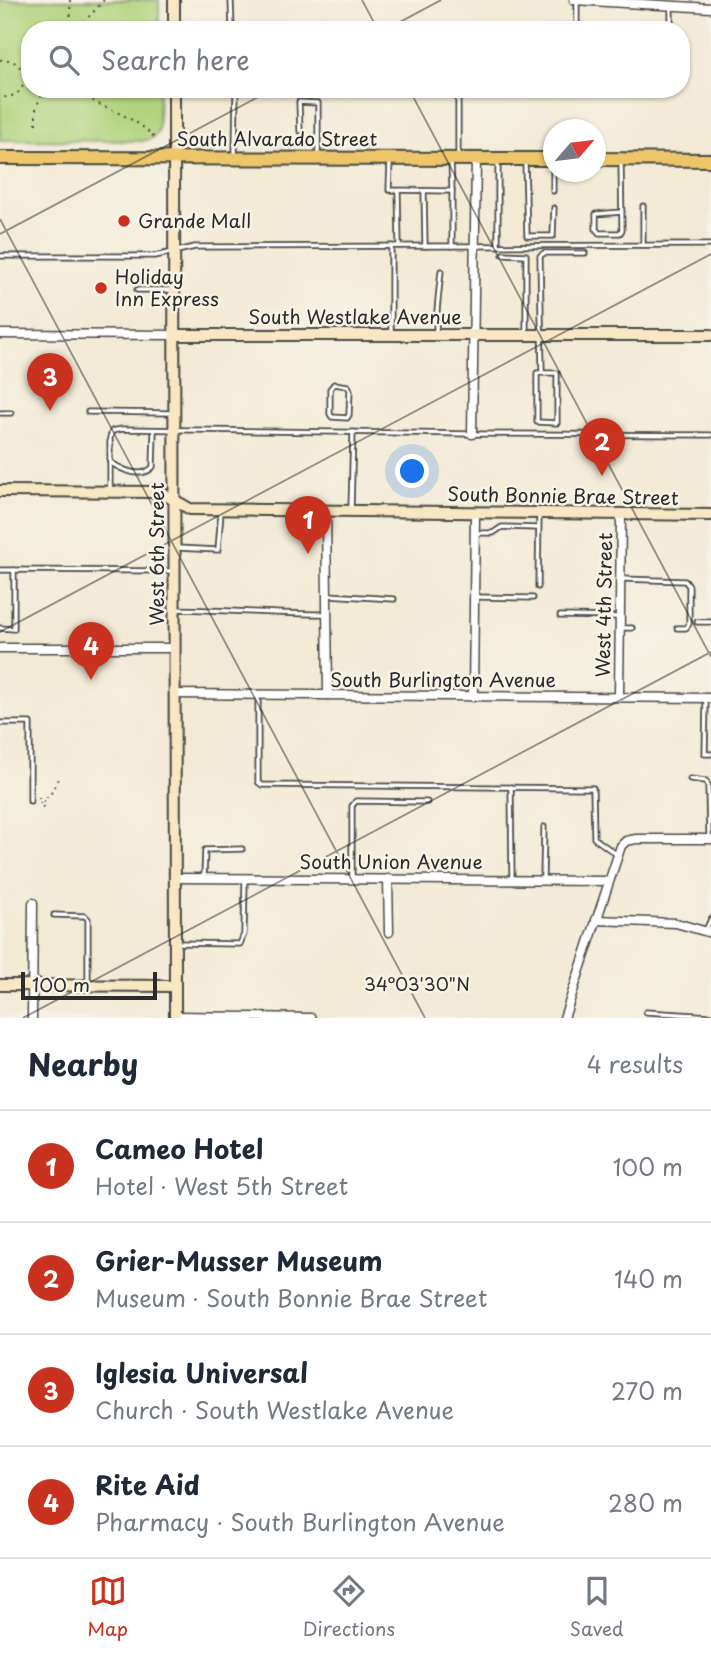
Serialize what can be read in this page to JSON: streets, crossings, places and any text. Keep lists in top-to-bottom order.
{
  "streets": {
    "main road": ["South Alvarado Street"],
    "street": [
      "South Westlake Avenue",
      "South Bonnie Brae Street",
      "West 6th Street",
      "West 4th Street",
      "South Burlington Avenue",
      "South Union Avenue"
    ]
  },
  "crossings": [
    ["South Alvarado Street", "West 6th Street"],
    ["South Westlake Avenue", "West 6th Street"],
    ["South Bonnie Brae Street", "West 6th Street"],
    ["South Bonnie Brae Street", "West 4th Street"],
    ["West 6th Street", "South Burlington Avenue"],
    ["West 6th Street", "South Union Avenue"],
    ["West 4th Street", "South Burlington Avenue"]
  ],
  "places": ["Grande Mall", "Holiday Inn Express"],
  "scale_bar": "100 m",
  "north": "top right",
  "page": {
    "search": "Search here",
    "pins": [
      "3",
      "2",
      "1",
      "4"
    ],
    "scale": "100 m",
    "heading": ["Nearby", "4 results"],
    "list": [
      {
        "mark": "1",
        "name": "Cameo Hotel",
        "note": "Hotel · West 5th Street",
        "value": "100 m"
      },
      {
        "mark": "2",
        "name": "Grier-Musser Museum",
        "note": "Museum · South Bonnie Brae Street",
        "value": "140 m"
      },
      {
        "mark": "3",
        "name": "Iglesia Universal",
        "note": "Church · South Westlake Avenue",
        "value": "270 m"
      },
      {
        "mark": "4",
        "name": "Rite Aid",
        "note": "Pharmacy · South Burlington Avenue",
        "value": "280 m"
      }
    ],
    "nav": ["Map", "Directions", "Saved"]
  },
  "coordinates": ["34°03'30\"N"]
}
